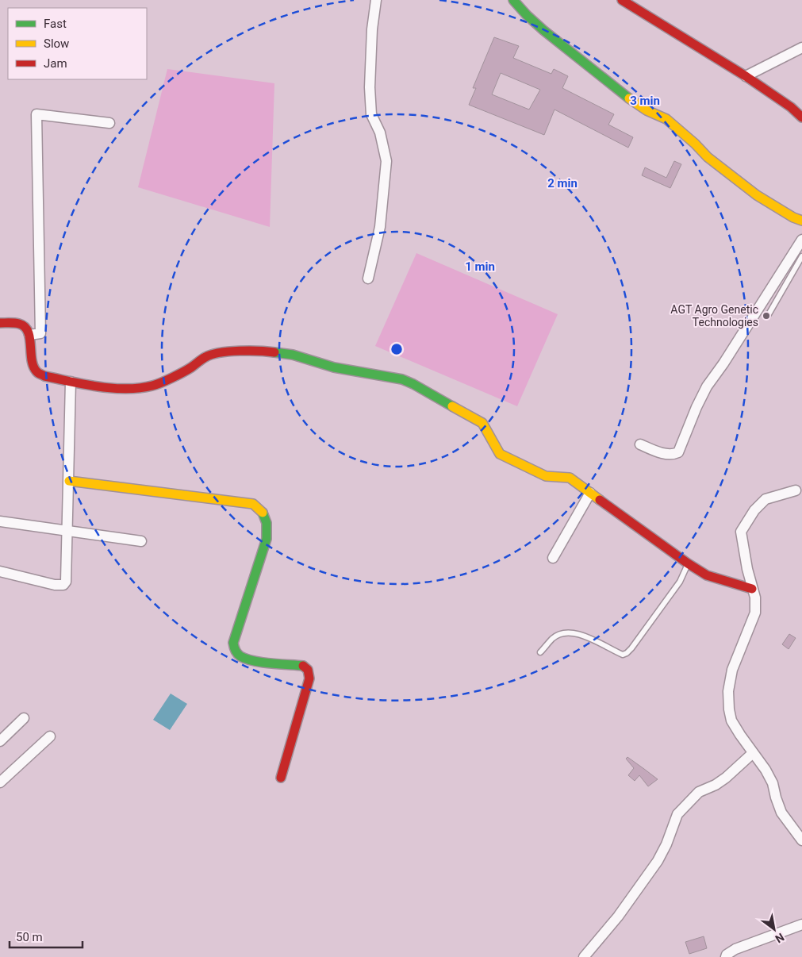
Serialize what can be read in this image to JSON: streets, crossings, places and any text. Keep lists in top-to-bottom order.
{
  "places": ["AGT Agro Genetic Technologies"],
  "legend": ["Fast", "Slow", "Jam"],
  "scale_bar": "50 m",
  "north": "bottom right",
  "rings": ["3 min", "2 min", "1 min"]
}
